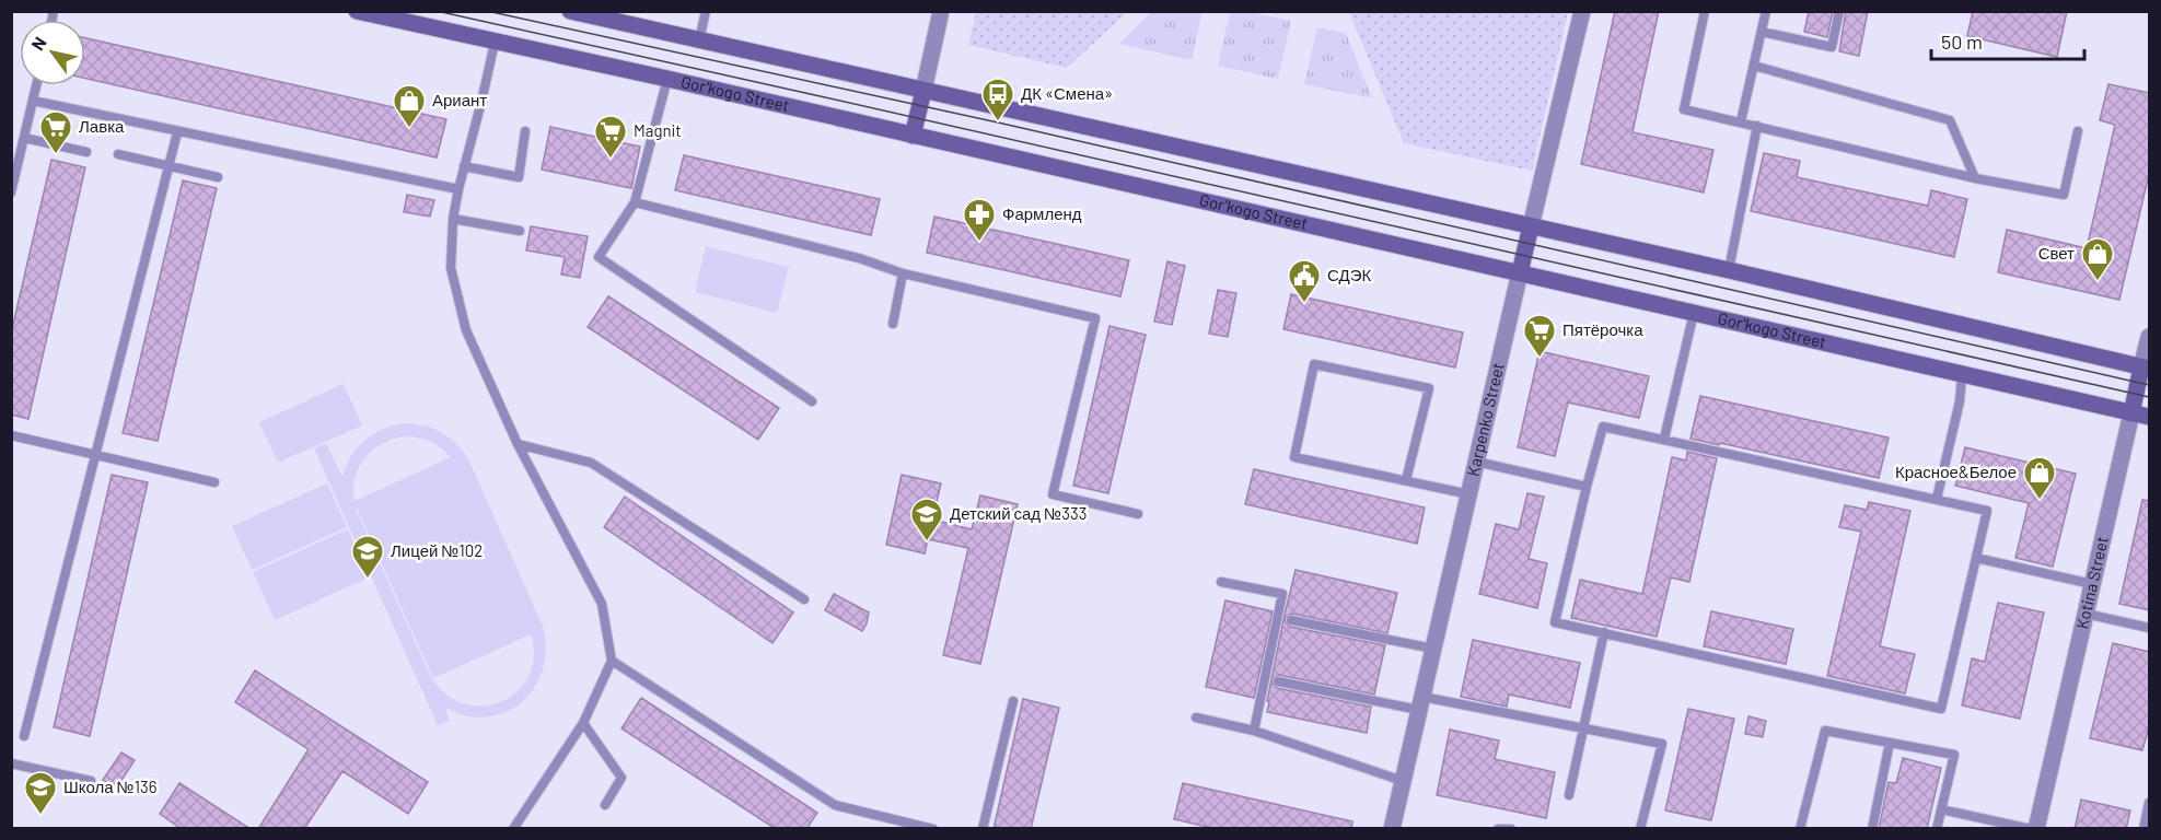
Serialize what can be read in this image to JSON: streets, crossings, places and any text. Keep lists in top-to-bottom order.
{
  "streets": {
    "main road": ["Gor'kogo Street", "Karpenko Street", "Kotina Street"]
  },
  "crossings": [
    ["Gor'kogo Street", "Karpenko Street"],
    ["Gor'kogo Street", "Kotina Street"]
  ],
  "places": {
    "bus stop": ["ДК «Смена»"],
    "shop": ["Ариант", "Свет", "Красное&Белое"],
    "supermarket": ["Лавка", "Magnit", "Пятёрочка"],
    "pharmacy": ["Фармленд"],
    "public building": ["СДЭК"],
    "school or university": ["Детский сад №333", "Лицей №102", "Школа №136"]
  },
  "scale_bar": "50 m",
  "north": "top left"
}
